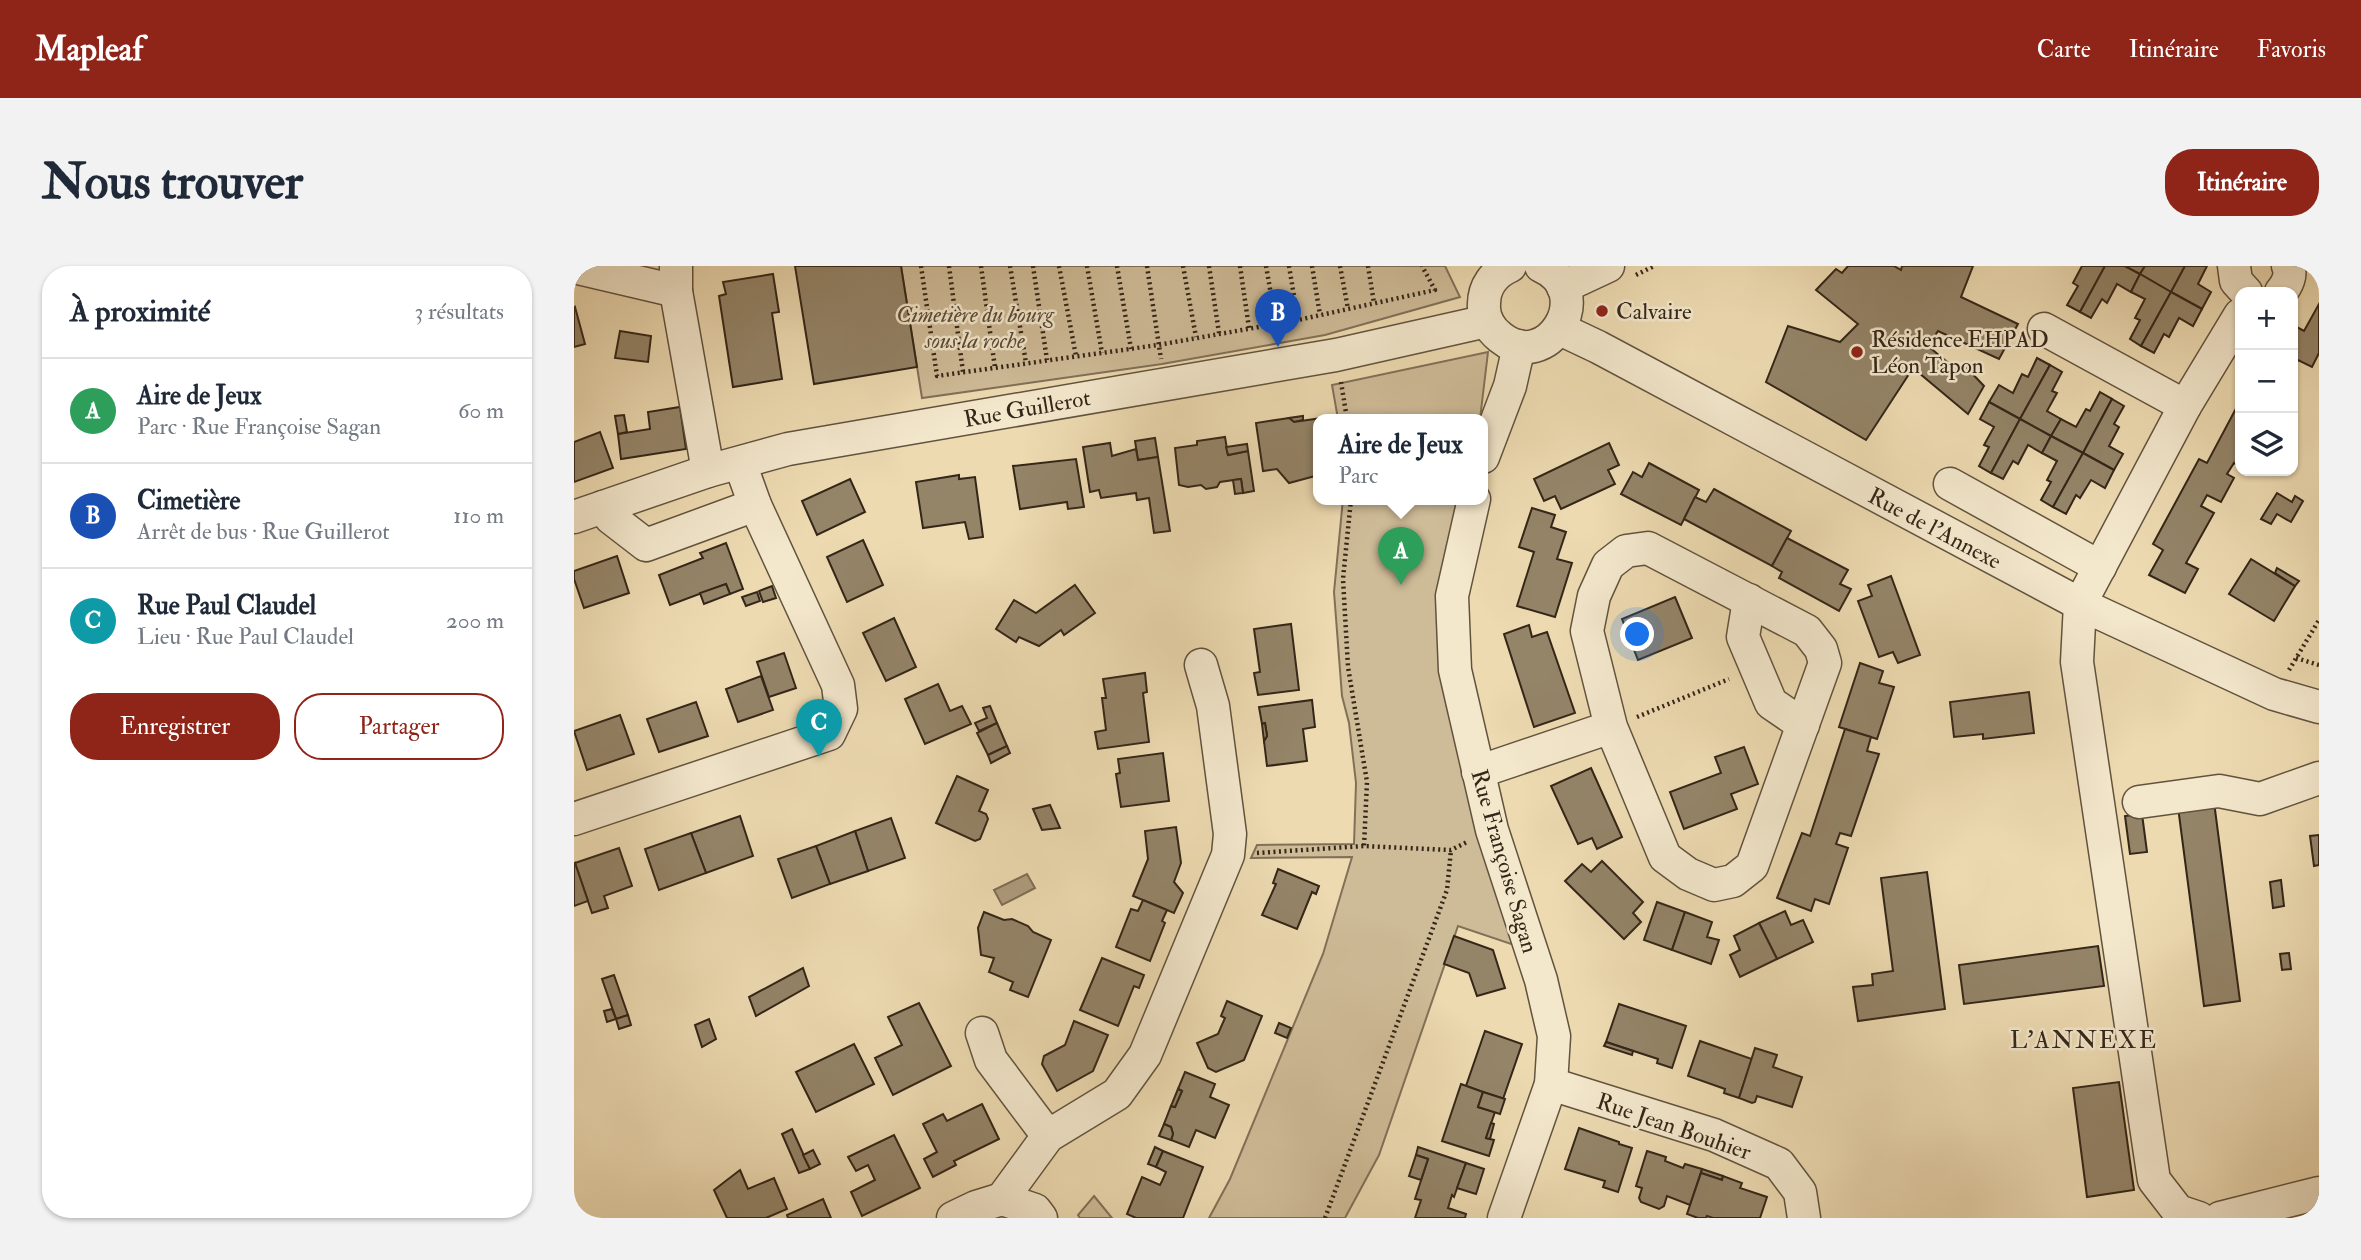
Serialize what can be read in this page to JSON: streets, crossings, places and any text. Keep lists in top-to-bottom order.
{
  "streets": {
    "street": [
      "Rue Guillerot",
      "Rue de l'Annexe",
      "Rue Françoise Sagan",
      "Rue Jean Bouhier"
    ]
  },
  "crossings": [
    ["Rue Françoise Sagan", "Rue Jean Bouhier"]
  ],
  "districts": ["L'ANNEXE"],
  "parks": ["Cimetière du bourg sous la roche"],
  "places": ["Calvaire", "Résidence EHPAD Léon Tapon"],
  "page": {
    "header": "Mapleaf",
    "nav": ["Carte", "Itinéraire", "Favoris"],
    "buttons": [
      "Itinéraire",
      ["Enregistrer", "Partager"]
    ],
    "title": "Nous trouver",
    "heading": ["À proximité", "3 résultats"],
    "map_buttons": ["+", "−"],
    "pins": ["B", "A", "C"],
    "list": [
      {
        "mark": "A",
        "name": "Aire de Jeux",
        "note": "Parc · Rue Françoise Sagan",
        "value": "60 m"
      },
      {
        "mark": "B",
        "name": "Cimetière",
        "note": "Arrêt de bus · Rue Guillerot",
        "value": "110 m"
      },
      {
        "mark": "C",
        "name": "Rue Paul Claudel",
        "note": "Lieu · Rue Paul Claudel",
        "value": "200 m"
      }
    ],
    "popup": ["Aire de Jeux", "Parc"]
  }
}
